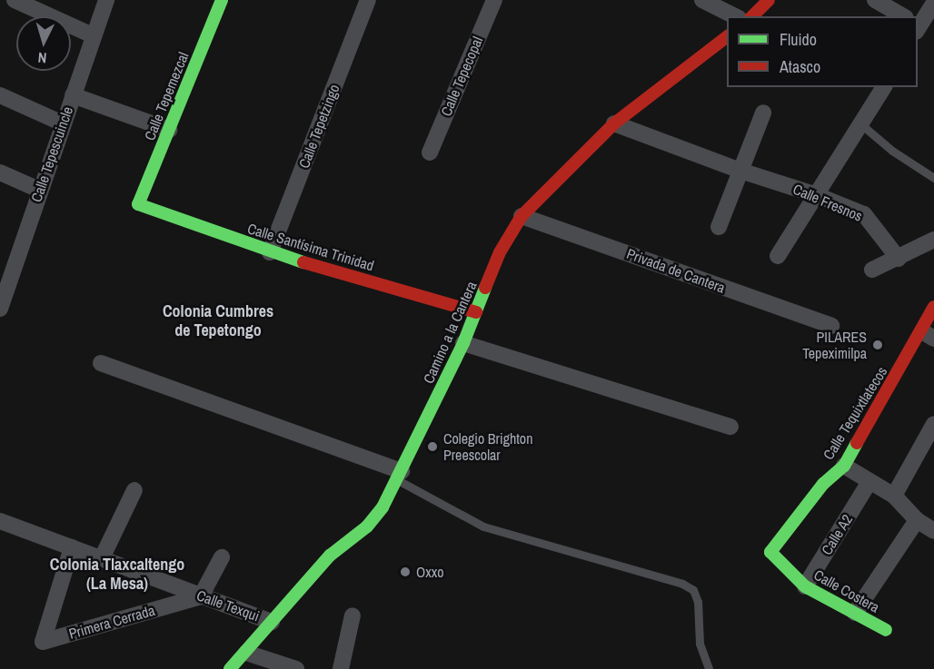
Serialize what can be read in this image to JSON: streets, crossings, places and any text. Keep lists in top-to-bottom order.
{
  "streets": {
    "street": [
      "Calle Tepecopal",
      "Calle Tepemezcal",
      "Calle Tepetzingo",
      "Calle Tepescuincle",
      "Calle Fresnos",
      "Calle Santísima Trinidad",
      "Privada de Cantera",
      "Camino a la Cantera",
      "Calle Tequixtlatecos",
      "Calle A2",
      "Calle Costera",
      "Calle Texqui",
      "Primera Cerrada"
    ]
  },
  "crossings": [
    ["Calle Tepemezcal", "Calle Santísima Trinidad"],
    ["Calle Tepetzingo", "Calle Santísima Trinidad"],
    ["Calle Fresnos", "Camino a la Cantera"],
    ["Calle Santísima Trinidad", "Camino a la Cantera"],
    ["Privada de Cantera", "Camino a la Cantera"],
    ["Camino a la Cantera", "Calle Texqui"],
    ["Calle Tequixtlatecos", "Calle Costera"],
    ["Calle A2", "Calle Costera"],
    ["Calle Texqui", "Primera Cerrada"]
  ],
  "districts": ["Colonia Cumbres de Tepetongo", "Colonia Tlaxcaltengo (La Mesa)"],
  "places": ["PILARES Tepeximilpa", "Colegio Brighton Preescolar", "Oxxo"],
  "legend": ["Fluido", "Atasco"],
  "north": "bottom"
}
